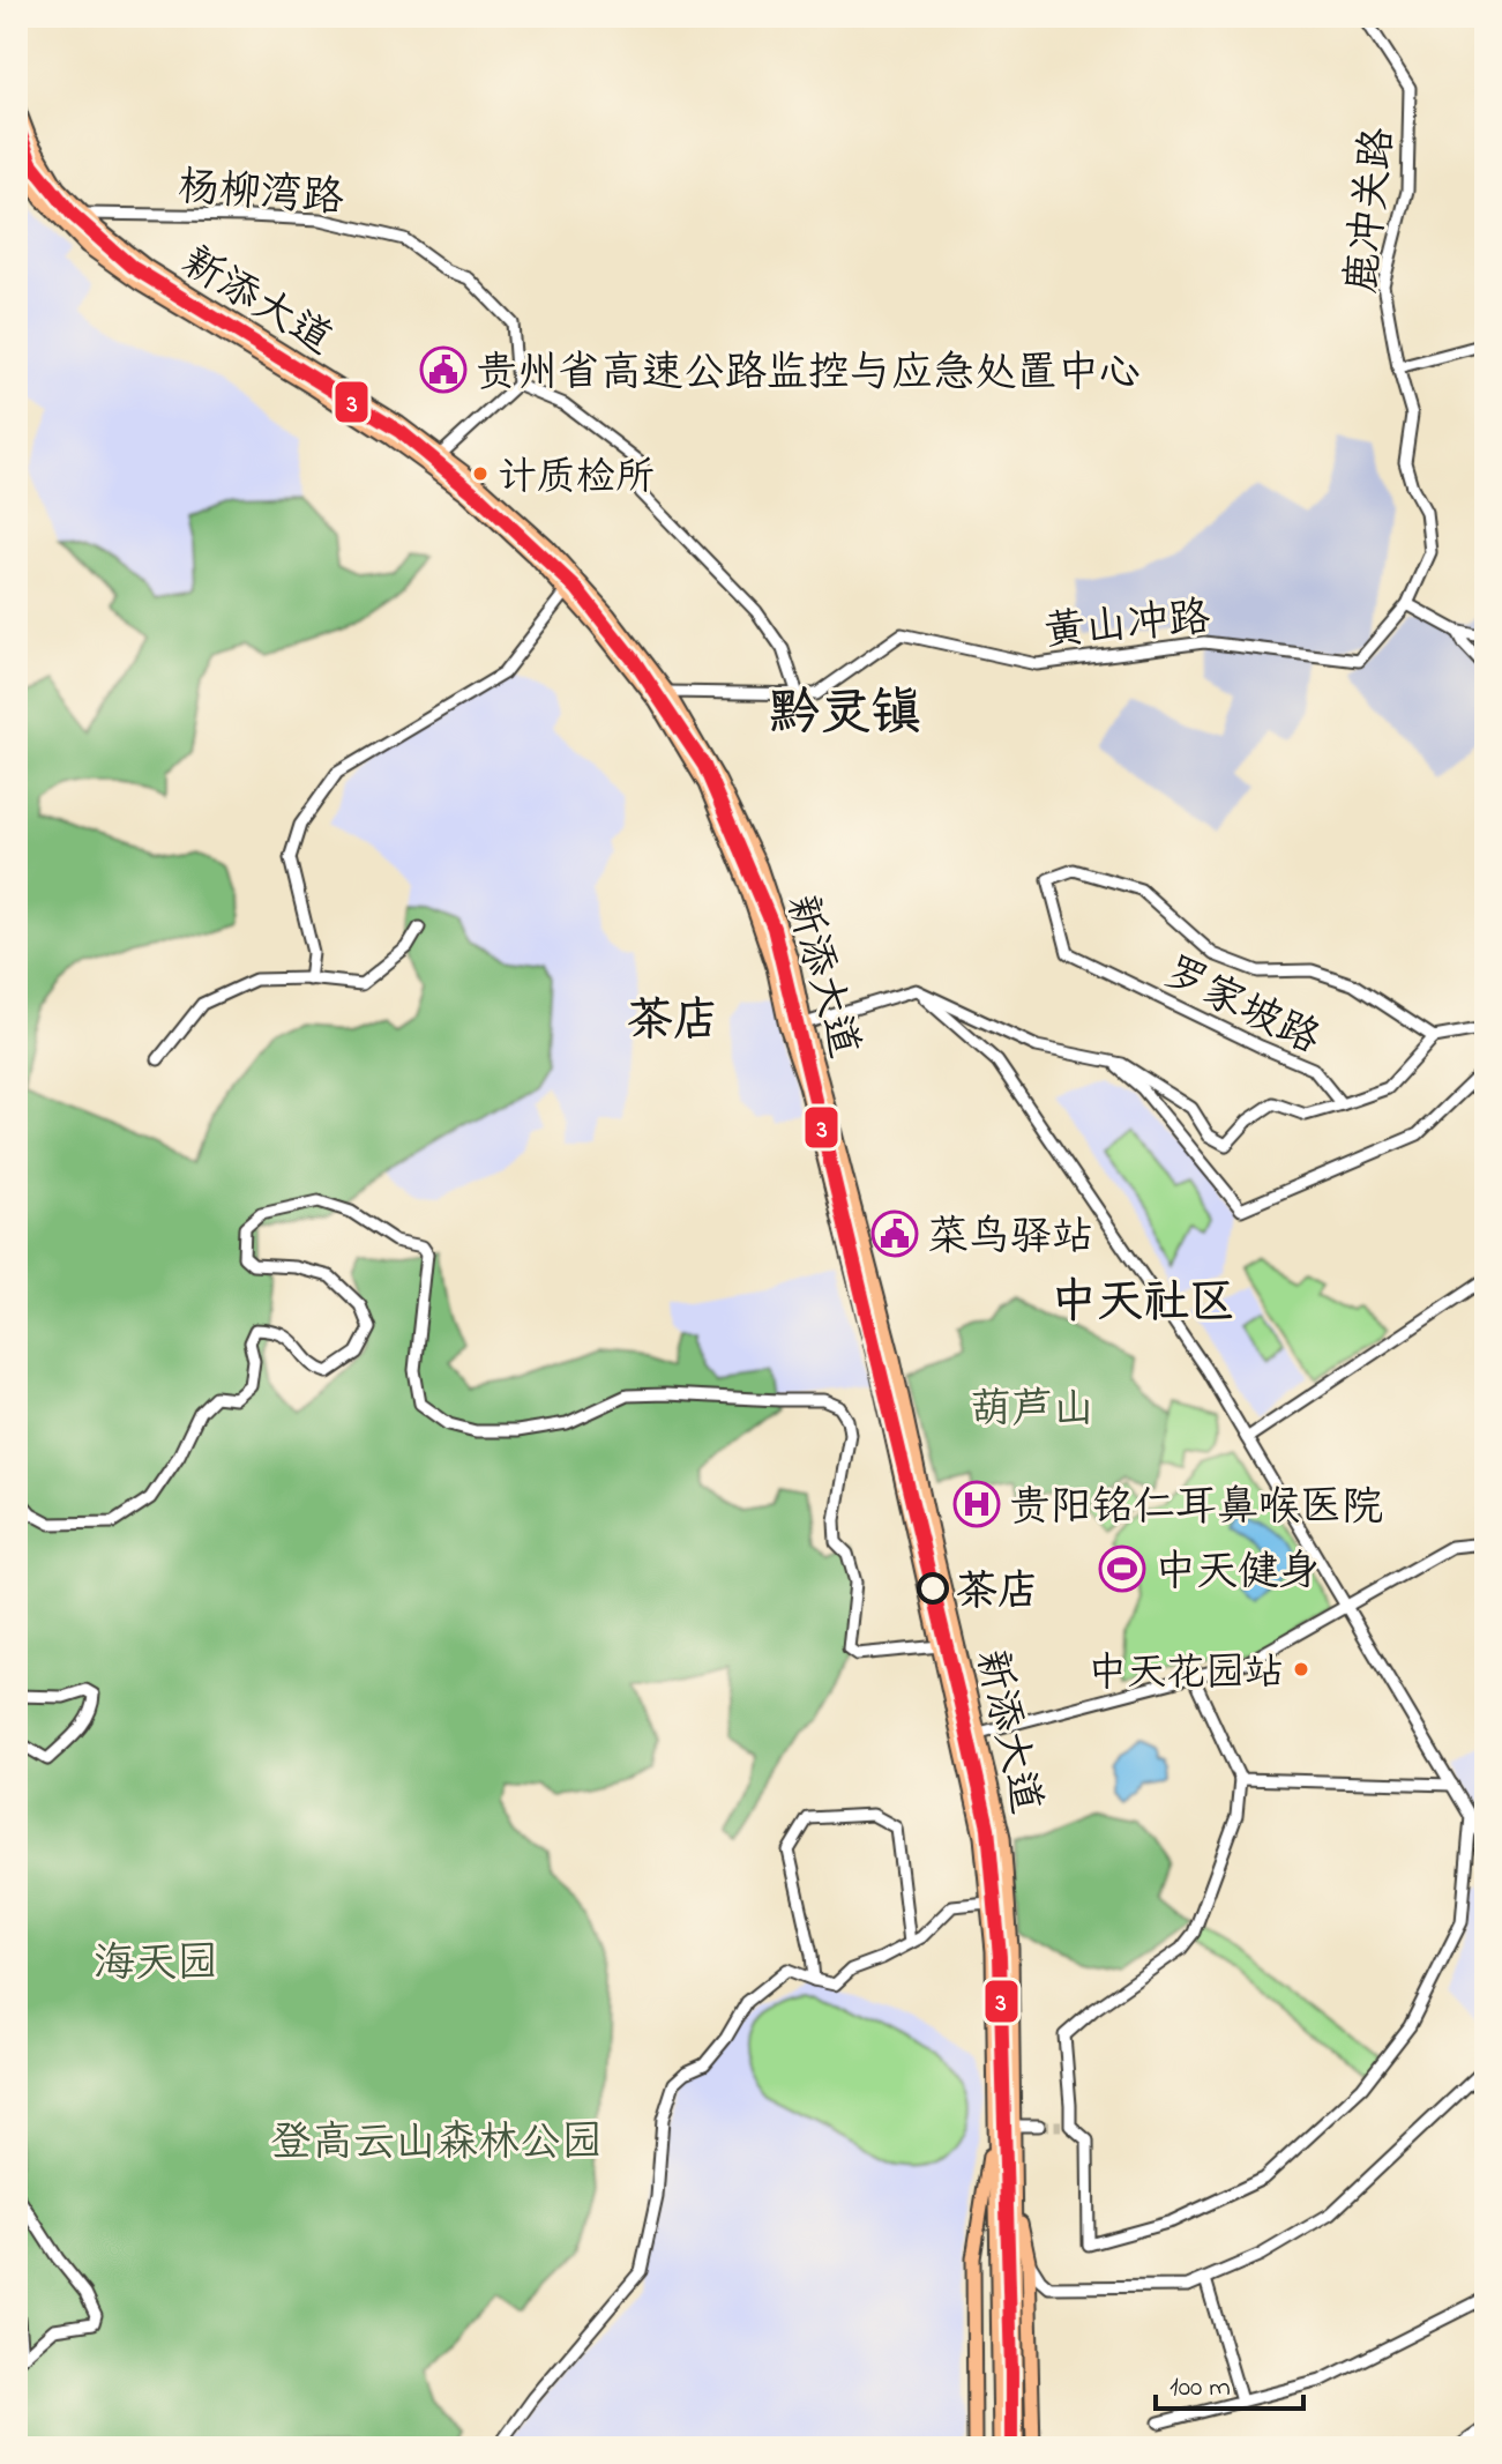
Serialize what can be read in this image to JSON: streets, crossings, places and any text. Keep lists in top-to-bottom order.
{
  "streets": {
    "main road": ["新添大道"],
    "street": [
      "杨柳湾路",
      "鹿冲关路",
      "黄山冲路",
      "罗家坡路"
    ]
  },
  "crossings": [
    ["杨柳湾路", "新添大道"],
    ["鹿冲关路", "黄山冲路"],
    ["新添大道", "黄山冲路"]
  ],
  "districts": ["黔灵镇", "茶店", "中天社区"],
  "parks": ["葫芦山", "海天园", "登高云山森林公园"],
  "places": {
    "public building": ["贵州省高速公路监控与应急处置中心", "菜鸟驿站"],
    "other": ["计质检所", "茶店", "中天花园站"],
    "hospital": ["贵阳铭仁耳鼻喉医院"],
    "sports": ["中天健身"]
  },
  "lines": ["transit line 3"],
  "scale_bar": "100 m"
}
